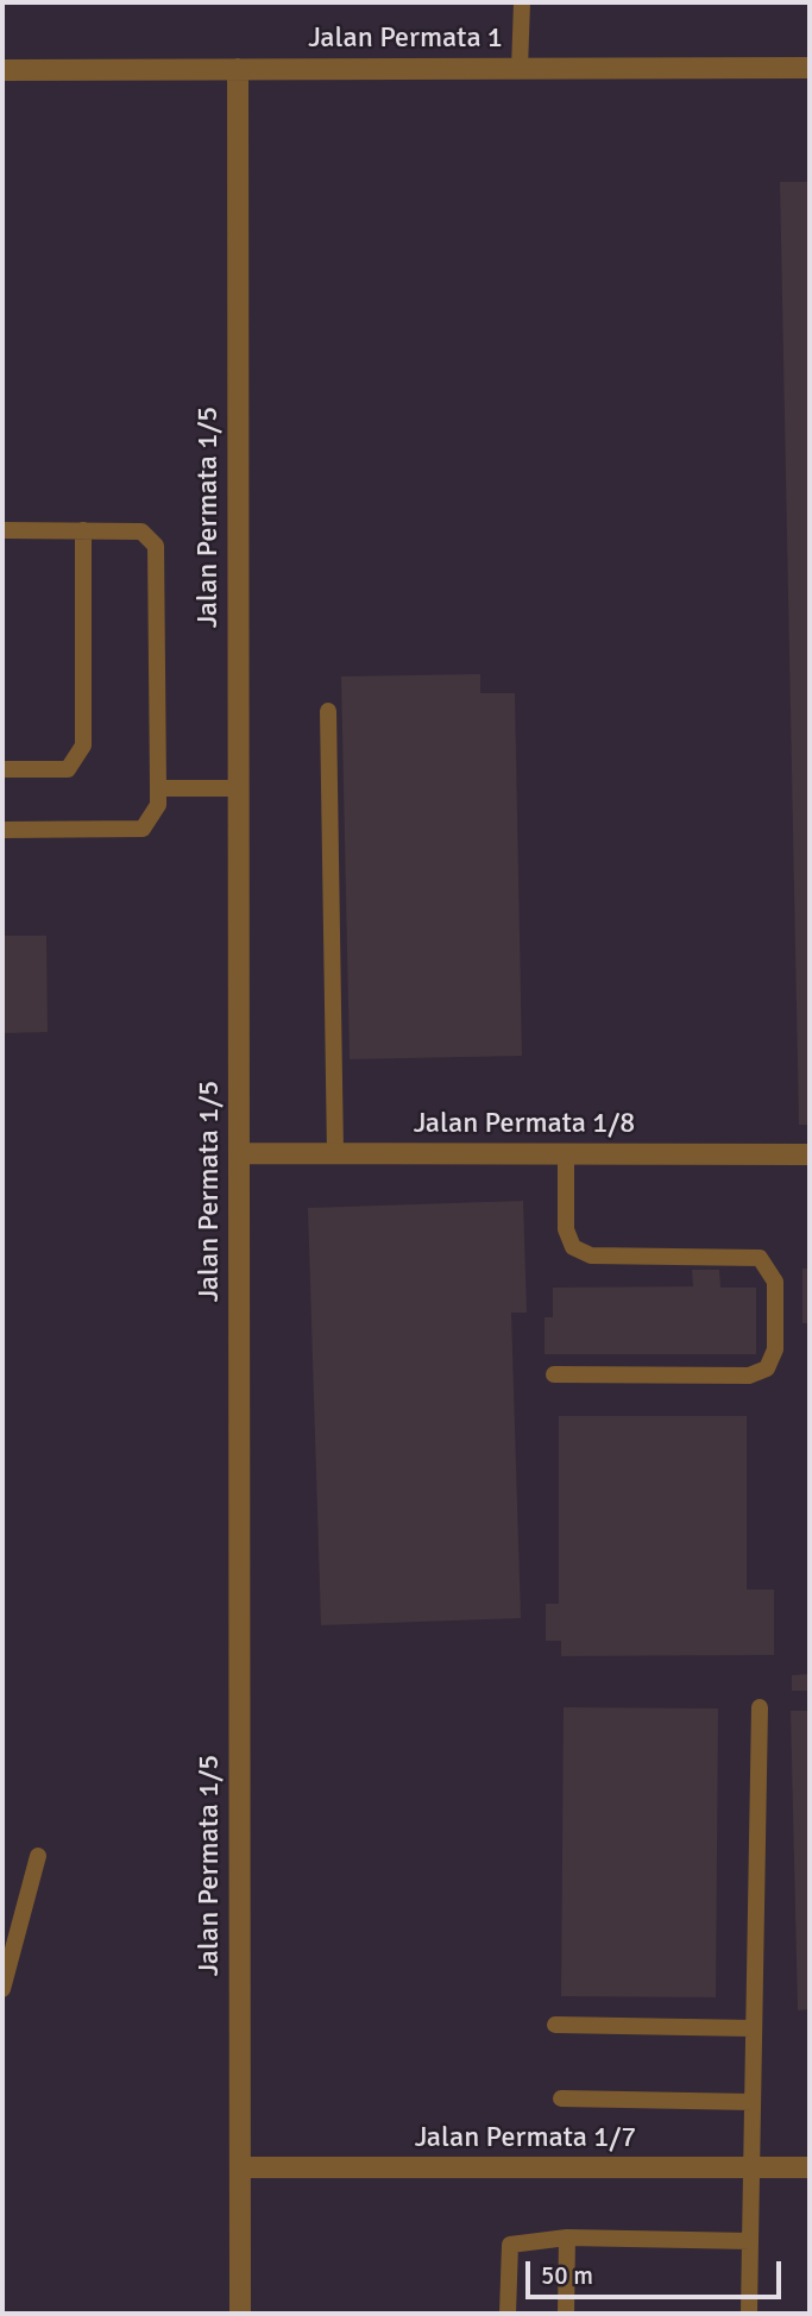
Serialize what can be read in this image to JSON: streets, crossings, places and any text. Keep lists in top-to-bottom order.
{
  "streets": {
    "street": [
      "Jalan Permata 1",
      "Jalan Permata 1/5",
      "Jalan Permata 1/8",
      "Jalan Permata 1/7"
    ]
  },
  "crossings": [
    ["Jalan Permata 1", "Jalan Permata 1/5"],
    ["Jalan Permata 1/5", "Jalan Permata 1/8"],
    ["Jalan Permata 1/5", "Jalan Permata 1/7"]
  ],
  "scale_bar": "50 m"
}
